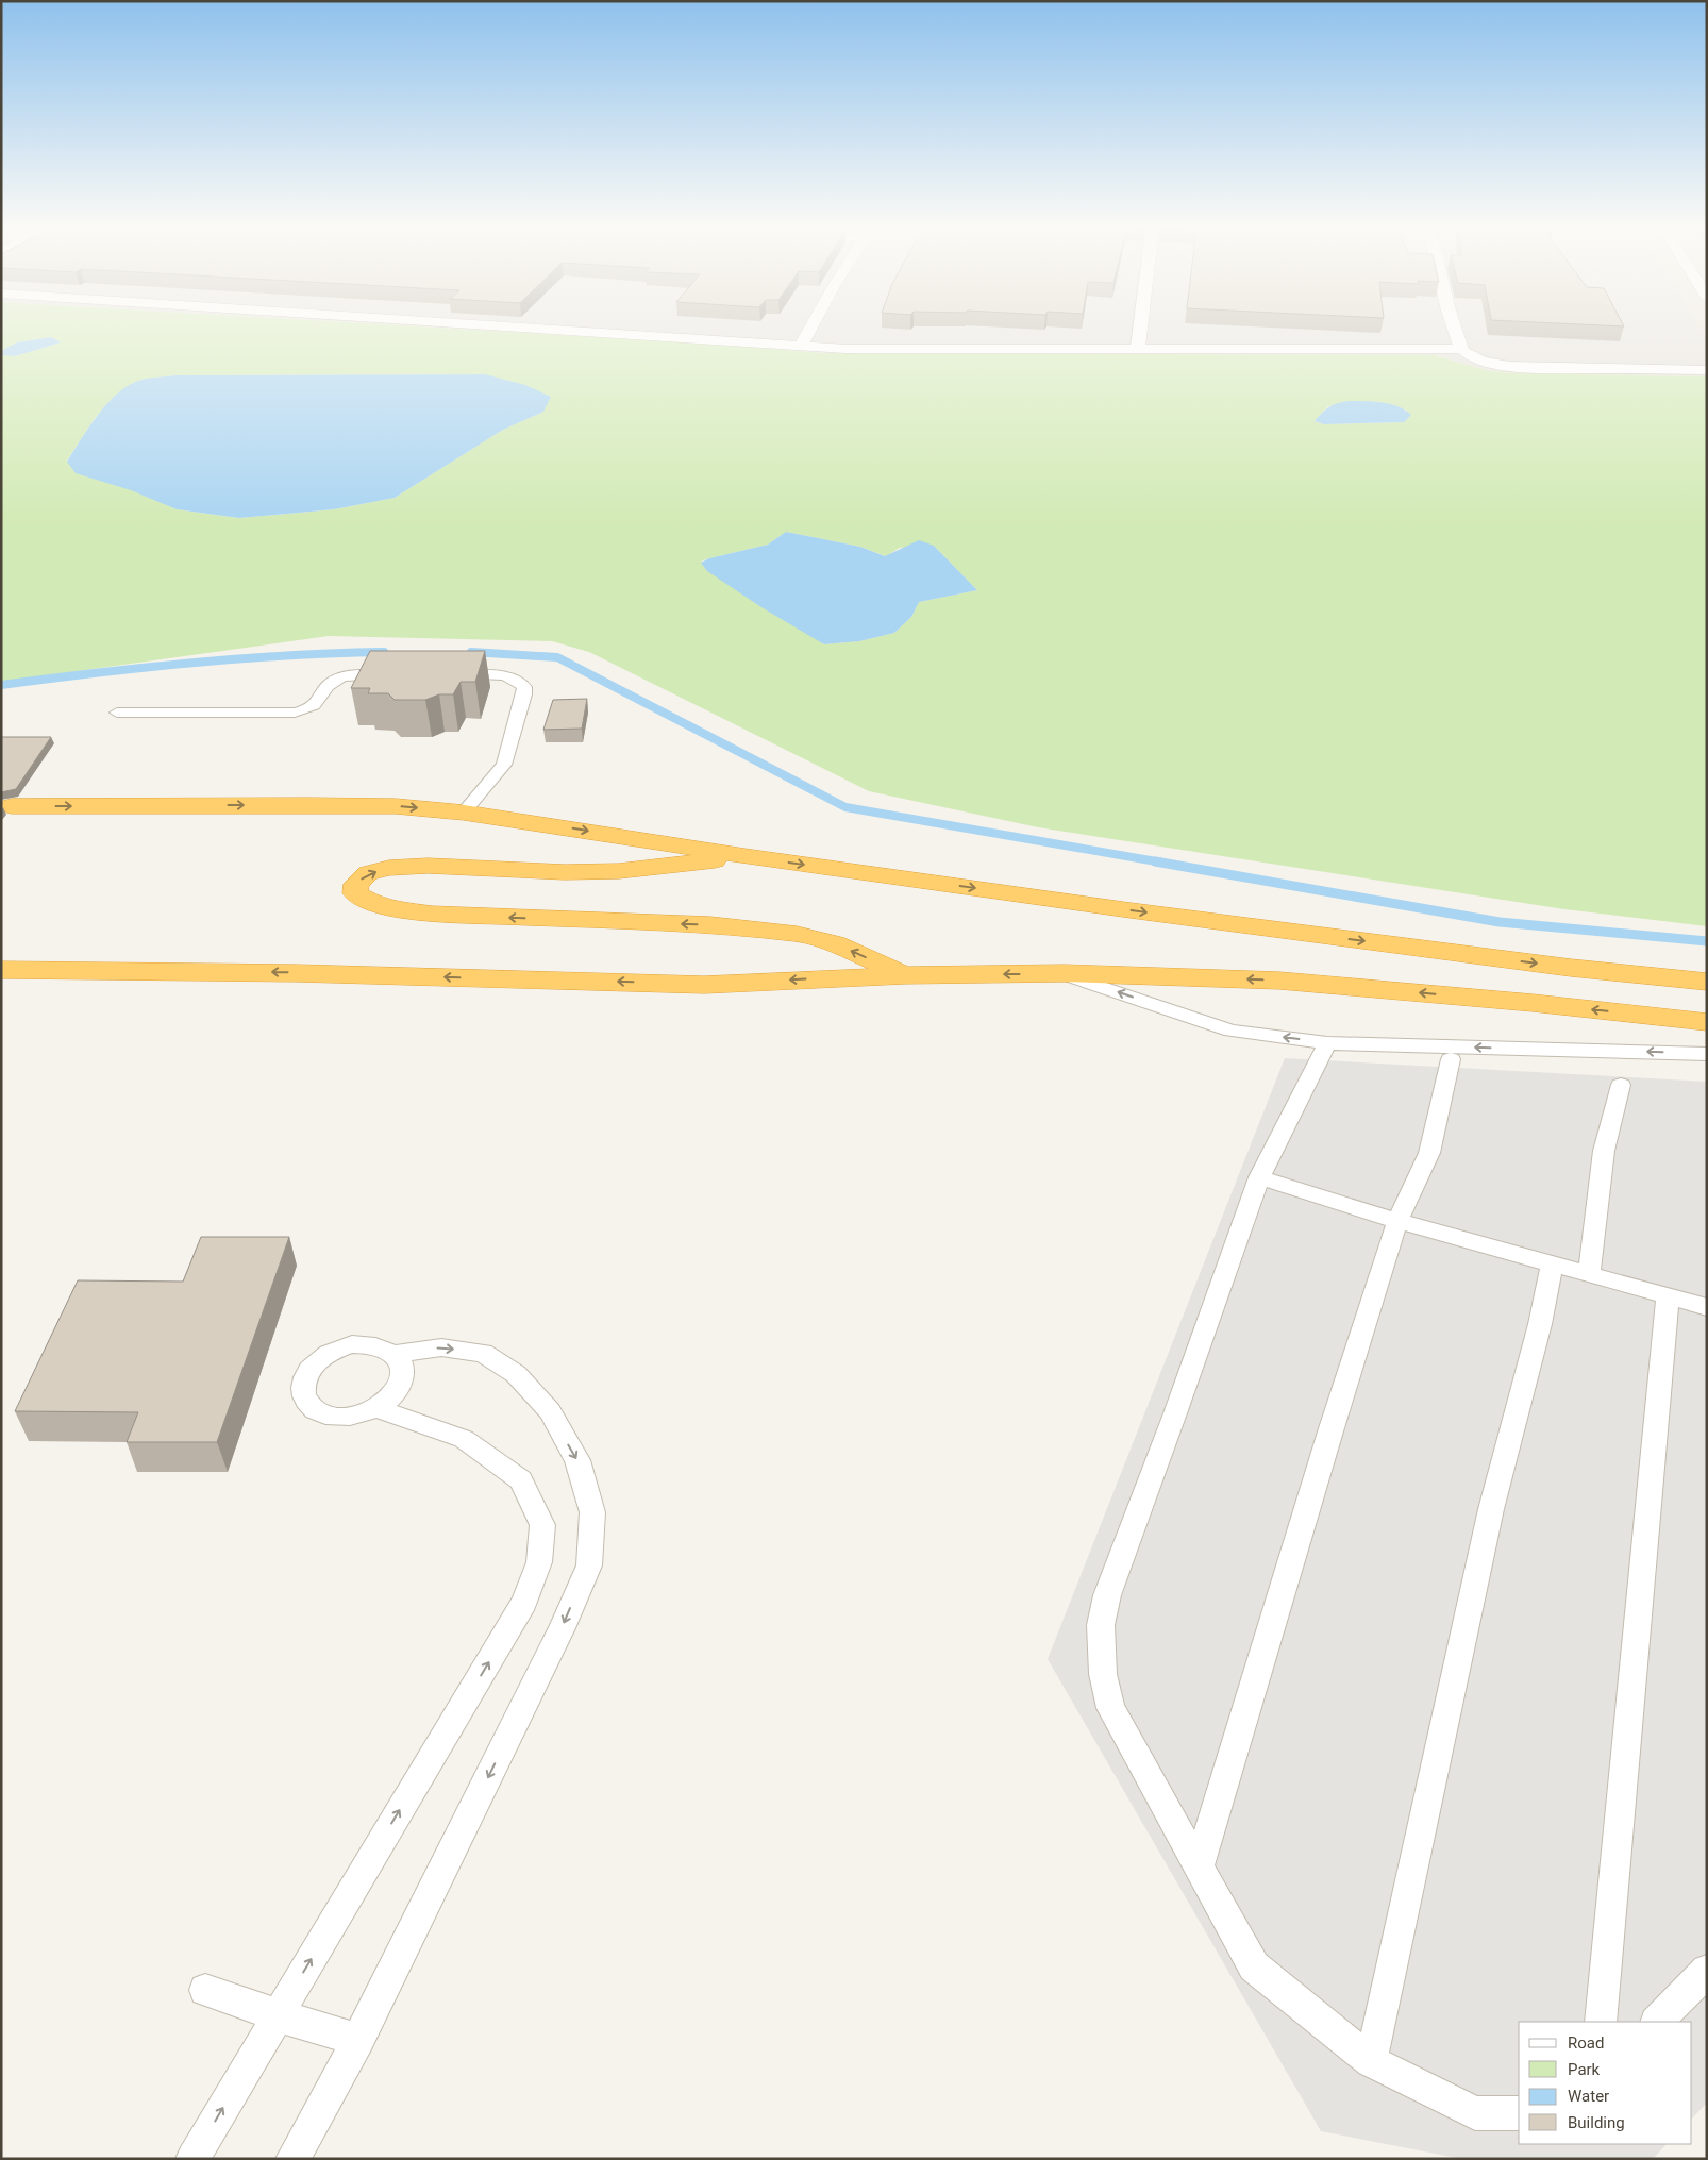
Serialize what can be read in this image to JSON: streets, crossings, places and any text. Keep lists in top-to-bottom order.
{
  "legend": [
    "Road",
    "Park",
    "Water",
    "Building"
  ]
}
